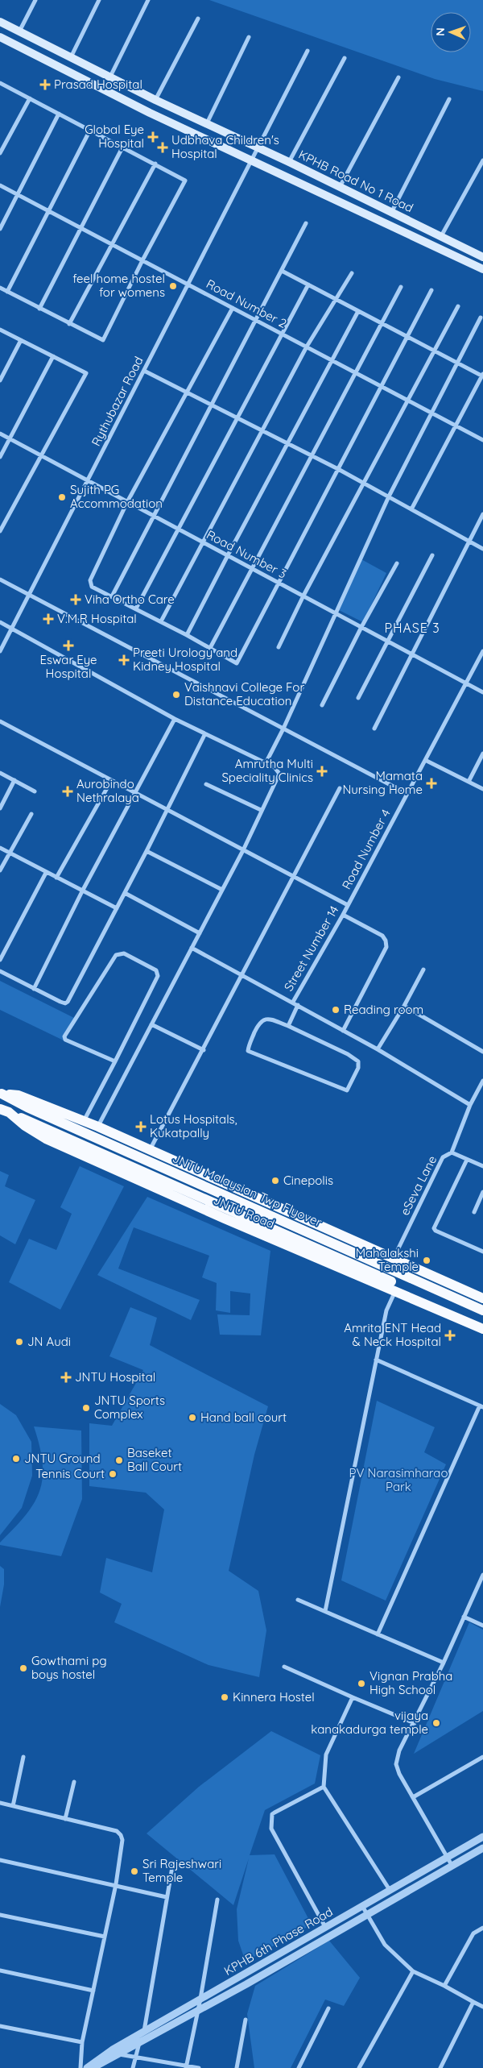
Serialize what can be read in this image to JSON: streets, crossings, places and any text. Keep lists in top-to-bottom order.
{
  "streets": {
    "main road": ["KPHB Road No 1 Road", "JNTU Malaysian Twp Flyover", "JNTU Road"],
    "street": [
      "Road Number 2",
      "Rythubazar Road",
      "Road Number 3",
      "Road Number 4",
      "Street Number 14",
      "eSeva Lane",
      "KPHB 6th Phase Road"
    ]
  },
  "crossings": [
    ["KPHB Road No 1 Road", "Rythubazar Road"],
    ["Road Number 2", "Rythubazar Road"],
    ["Rythubazar Road", "Road Number 3"],
    ["Road Number 3", "Road Number 4"],
    ["Road Number 4", "Street Number 14"],
    ["eSeva Lane", "JNTU Road"],
    ["JNTU Malaysian Twp Flyover", "JNTU Road"]
  ],
  "districts": ["PHASE 3"],
  "parks": ["PV Narasimharao Park"],
  "places": {
    "health": [
      "Prasad Hospital",
      "Global Eye Hospital",
      "Udbhava Children's Hospital",
      "Viha Ortho Care",
      "V.M.R Hospital",
      "Eswar Eye Hospital",
      "Preeti Urology and Kidney Hospital",
      "Amrutha Multi Speciality Clinics",
      "Mamata Nursing Home",
      "Aurobindo Nethralaya",
      "Lotus Hospitals, Kukatpally",
      "Amrita ENT Head & Neck Hospital",
      "JNTU Hospital"
    ],
    "other": [
      "feel home hostel for womens",
      "Sujith PG Accommodation",
      "Vaishnavi College For Distance Education",
      "Reading room",
      "Cinepolis",
      "Mahalakshi Temple",
      "JN Audi",
      "JNTU Sports Complex",
      "Hand ball court",
      "JNTU Ground",
      "Baseket Ball Court",
      "Tennis Court",
      "Gowthami pg boys hostel",
      "Vignan Prabha High School",
      "Kinnera Hostel",
      "vijaya kanakadurga temple",
      "Sri Rajeshwari Temple"
    ]
  },
  "north": "left"
}
